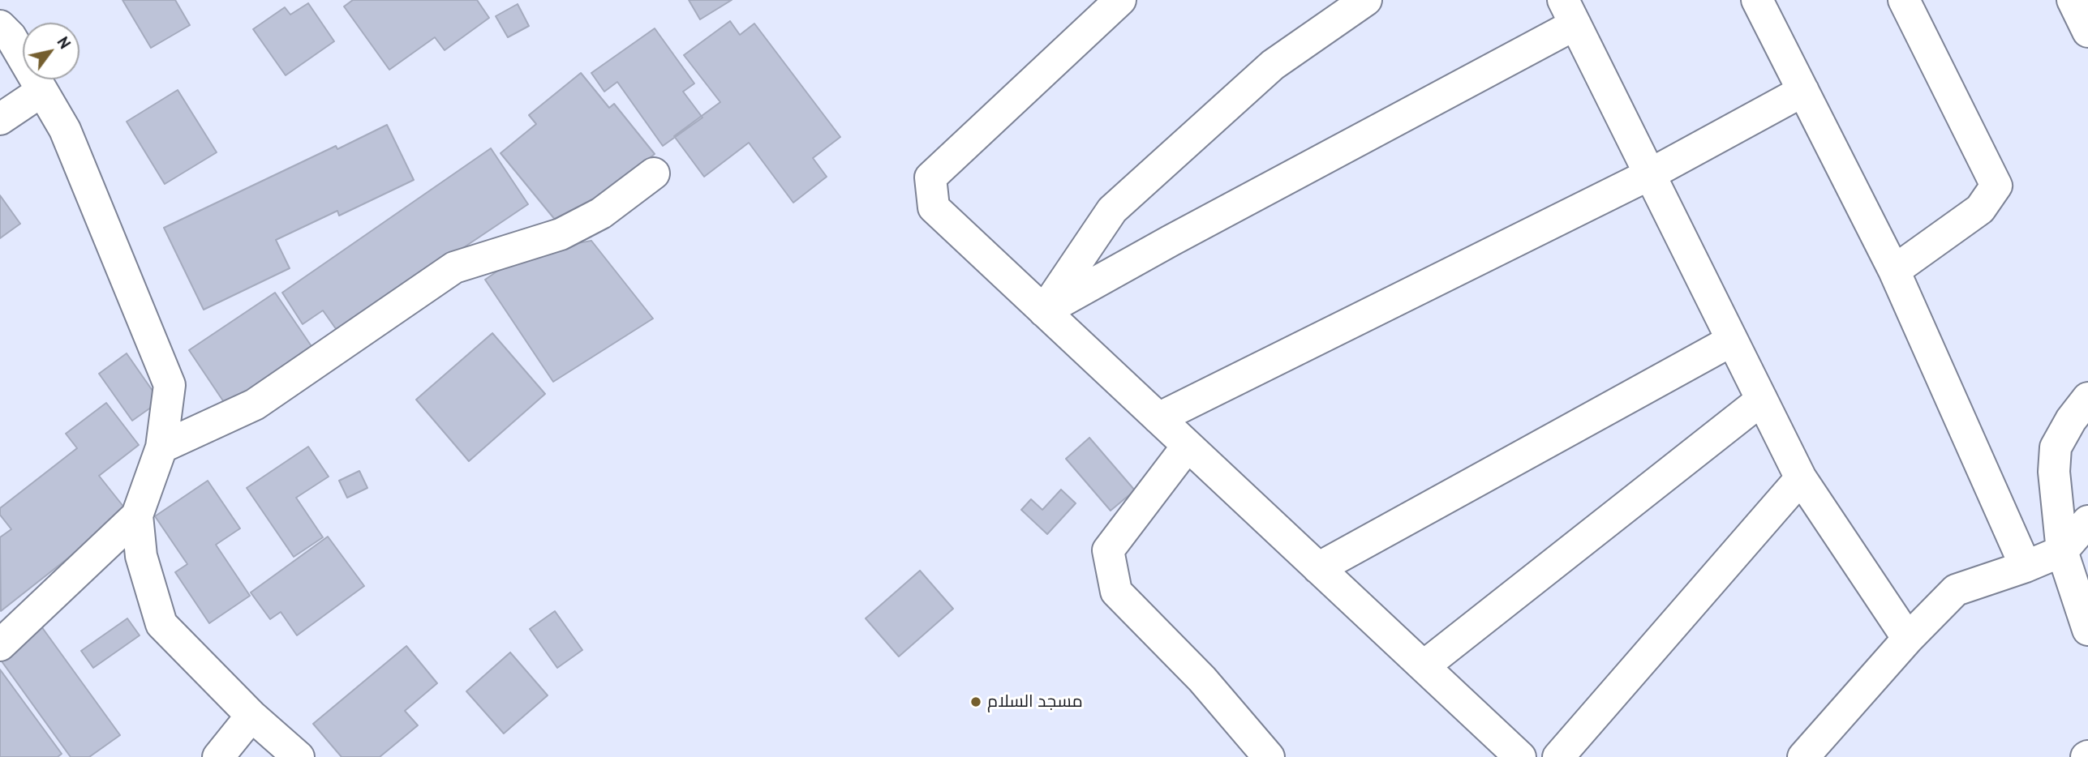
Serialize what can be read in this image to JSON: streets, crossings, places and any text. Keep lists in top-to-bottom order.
{
  "places": ["مسجد السلام"],
  "north": "top right"
}
